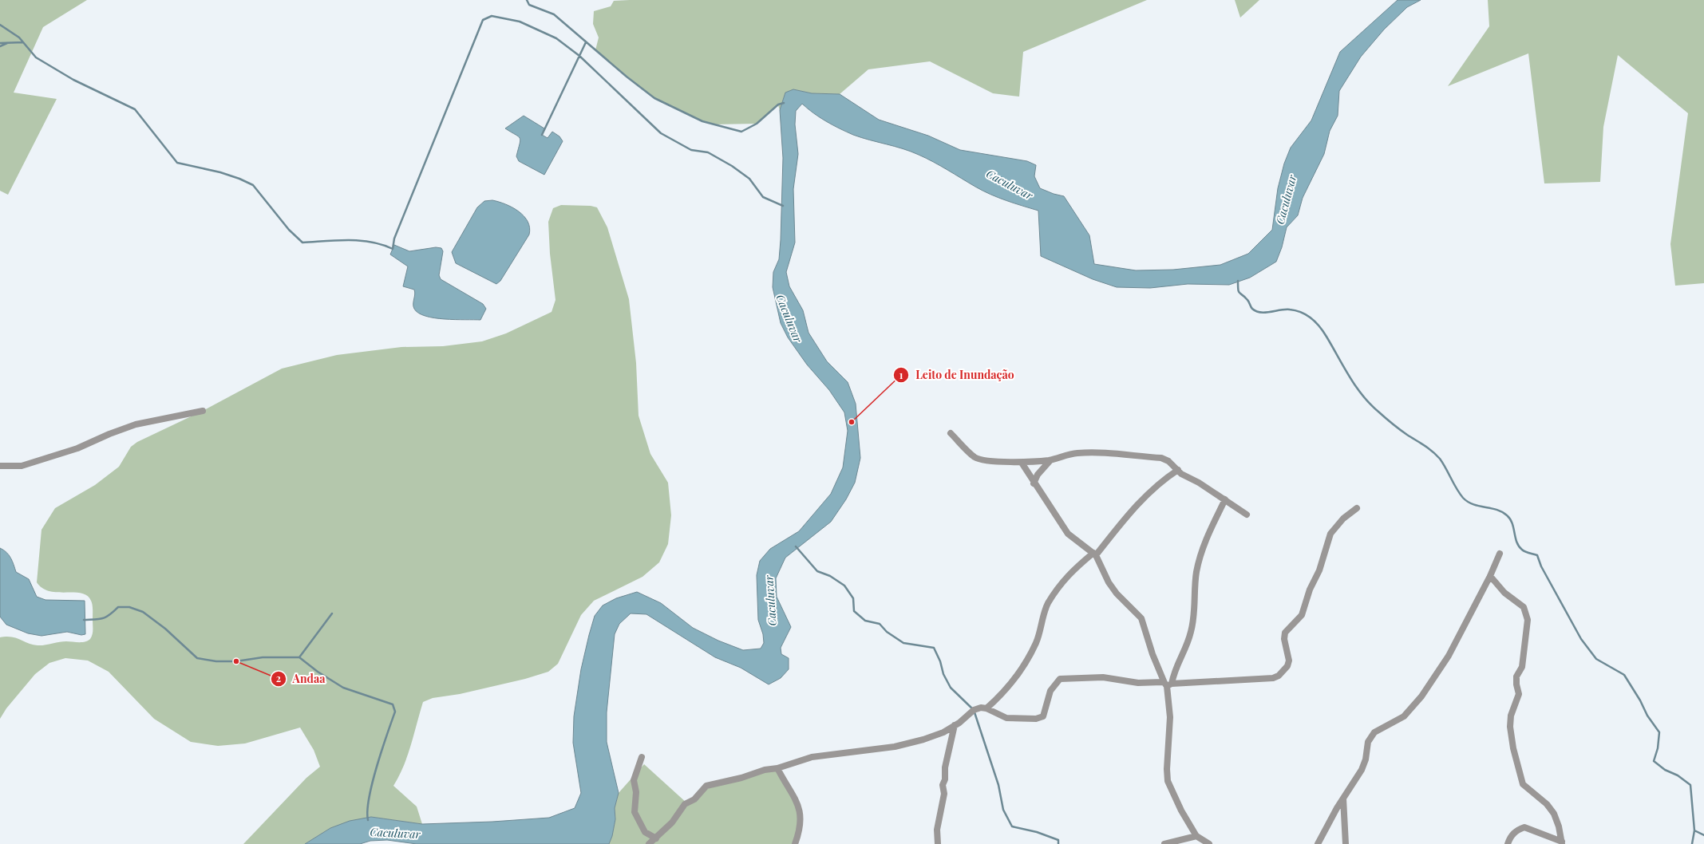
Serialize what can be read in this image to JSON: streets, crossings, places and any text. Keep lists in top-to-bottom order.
{
  "water": ["Caculuvar"],
  "places": ["Leito de Inundação", "Andaa"]
}
